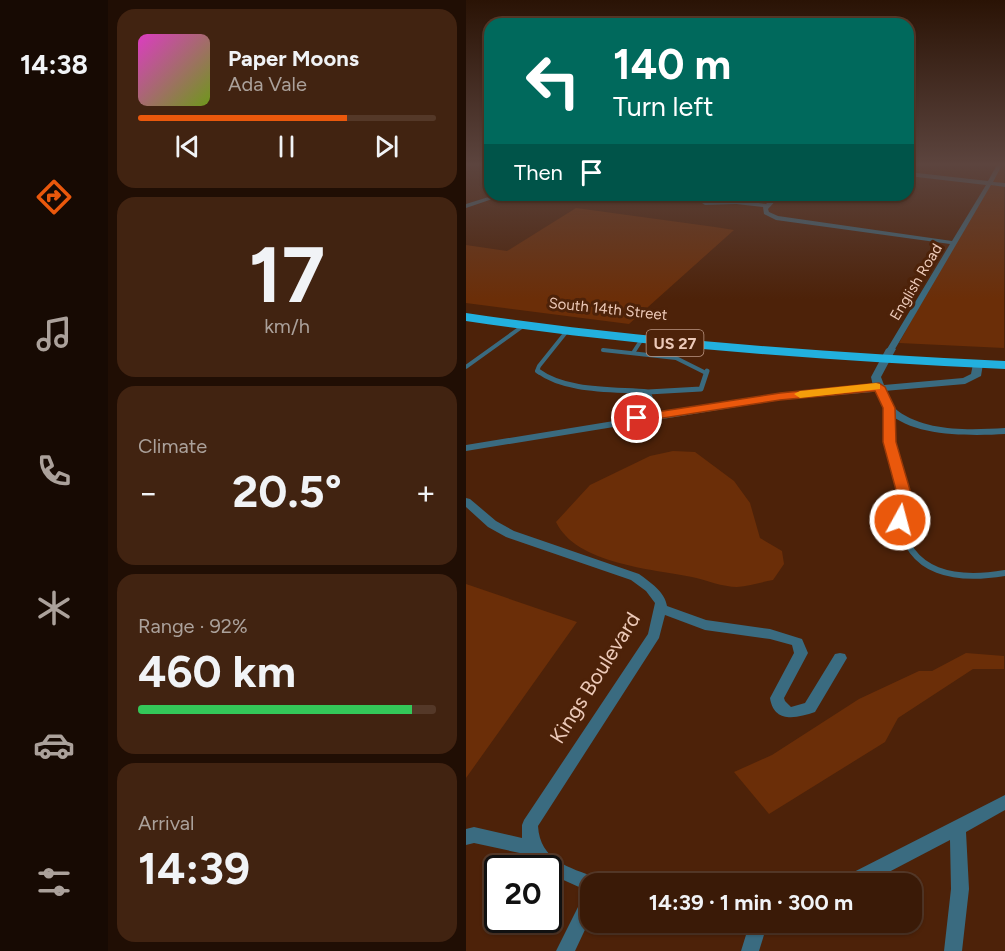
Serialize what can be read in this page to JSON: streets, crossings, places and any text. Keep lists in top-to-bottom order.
{
  "streets": {
    "highway": ["South 14th Street", "US 27"],
    "street": ["English Road", "Kings Boulevard"]
  },
  "crossings": [
    ["English Road", "South 14th Street"],
    ["English Road", "US 27"],
    ["South 14th Street", "US 27"]
  ],
  "page": {
    "tabs": "14:38",
    "turn": ["140 m", "Turn left"],
    "song": ["Paper Moons", "Ada Vale"],
    "then": "Then",
    "tile": [
      ["17", "km/h"],
      "Climate",
      ["Range · 92%", "460 km"],
      ["Arrival", "14:39"]
    ],
    "heat": ["−", "20.5°", "+"],
    "limit": "20",
    "trip": "14:39 · 1 min · 300 m"
  }
}
